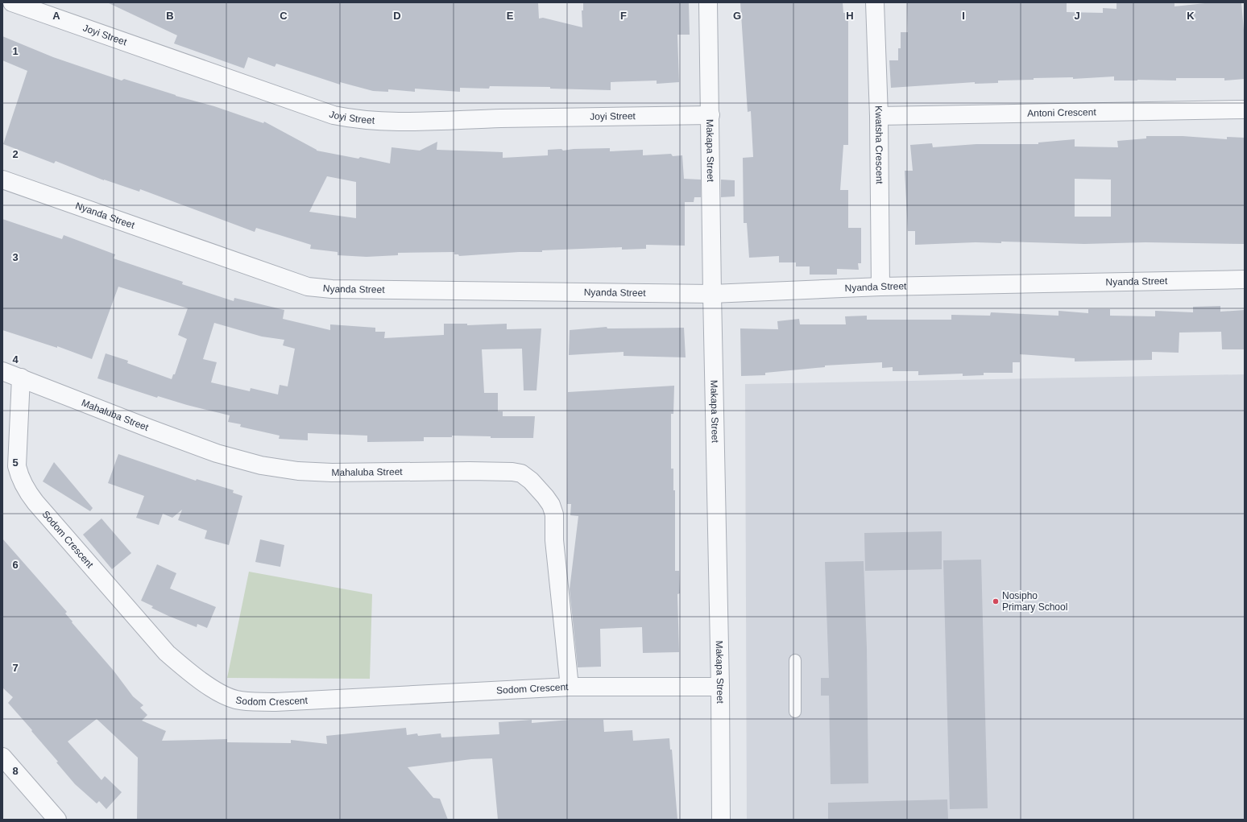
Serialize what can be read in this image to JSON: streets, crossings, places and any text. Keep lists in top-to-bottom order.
{
  "streets": {
    "street": [
      "Joyi Street",
      "Antoni Crescent",
      "Kwatsha Crescent",
      "Makapa Street",
      "Nyanda Street",
      "Mahaluba Street",
      "Sodom Crescent"
    ]
  },
  "crossings": [
    ["Joyi Street", "Makapa Street"],
    ["Antoni Crescent", "Kwatsha Crescent"],
    ["Kwatsha Crescent", "Nyanda Street"],
    ["Makapa Street", "Nyanda Street"],
    ["Makapa Street", "Sodom Crescent"],
    ["Mahaluba Street", "Sodom Crescent"]
  ],
  "places": ["Nosipho Primary School"],
  "grid": {
    "columns": [
      "A",
      "B",
      "C",
      "D",
      "E",
      "F",
      "G",
      "H",
      "I",
      "J",
      "K"
    ],
    "rows": [
      "1",
      "2",
      "3",
      "4",
      "5",
      "6",
      "7",
      "8"
    ]
  }
}
